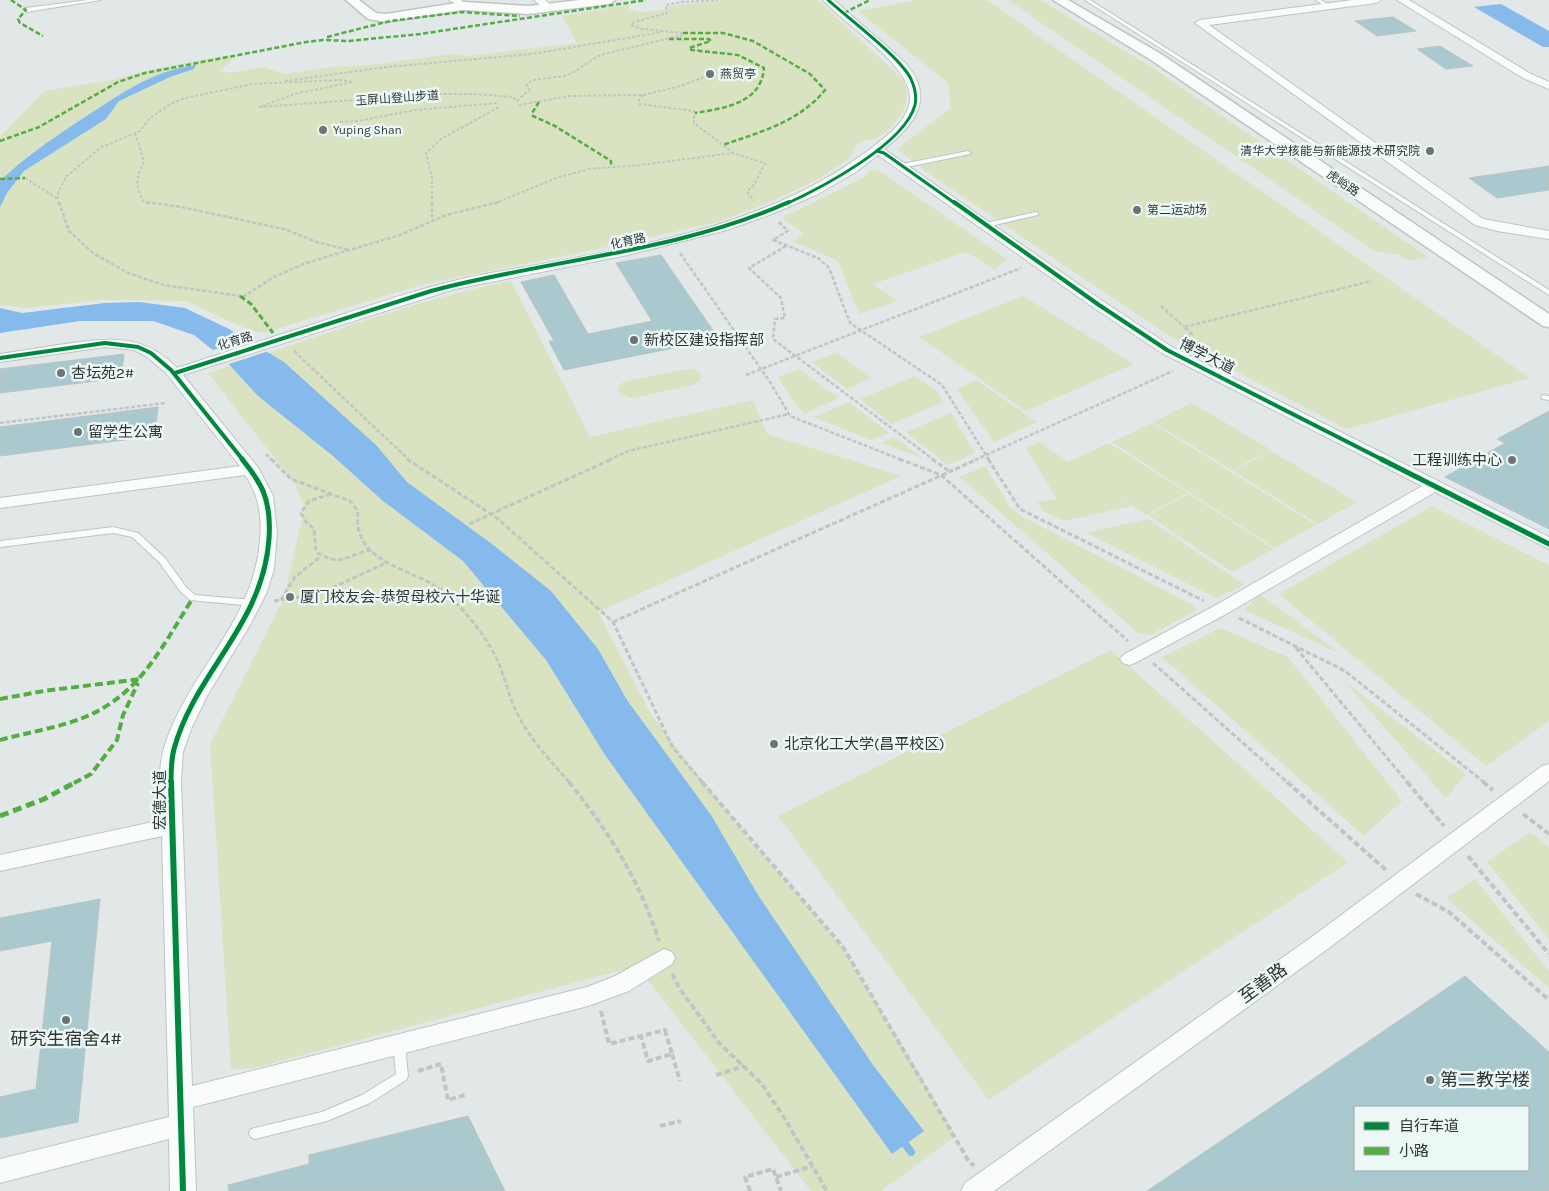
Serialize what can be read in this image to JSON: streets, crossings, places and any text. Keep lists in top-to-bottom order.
{
  "streets": {
    "street": [
      "虎峪路",
      "化育路",
      "博学大道",
      "宏德大道",
      "至善路"
    ],
    "path": ["玉屏山登山步道"]
  },
  "crossings": [
    ["化育路", "博学大道"],
    ["化育路", "宏德大道"]
  ],
  "places": [
    "燕贸亭",
    "Yuping Shan",
    "清华大学核能与新能源技术研究院",
    "第二运动场",
    "新校区建设指挥部",
    "杏坛苑2#",
    "留学生公寓",
    "工程训练中心",
    "厦门校友会-恭贺母校六十华诞",
    "北京化工大学(昌平校区)",
    "研究生宿舍4#",
    "第二教学楼"
  ],
  "legend": ["自行车道", "小路"]
}
